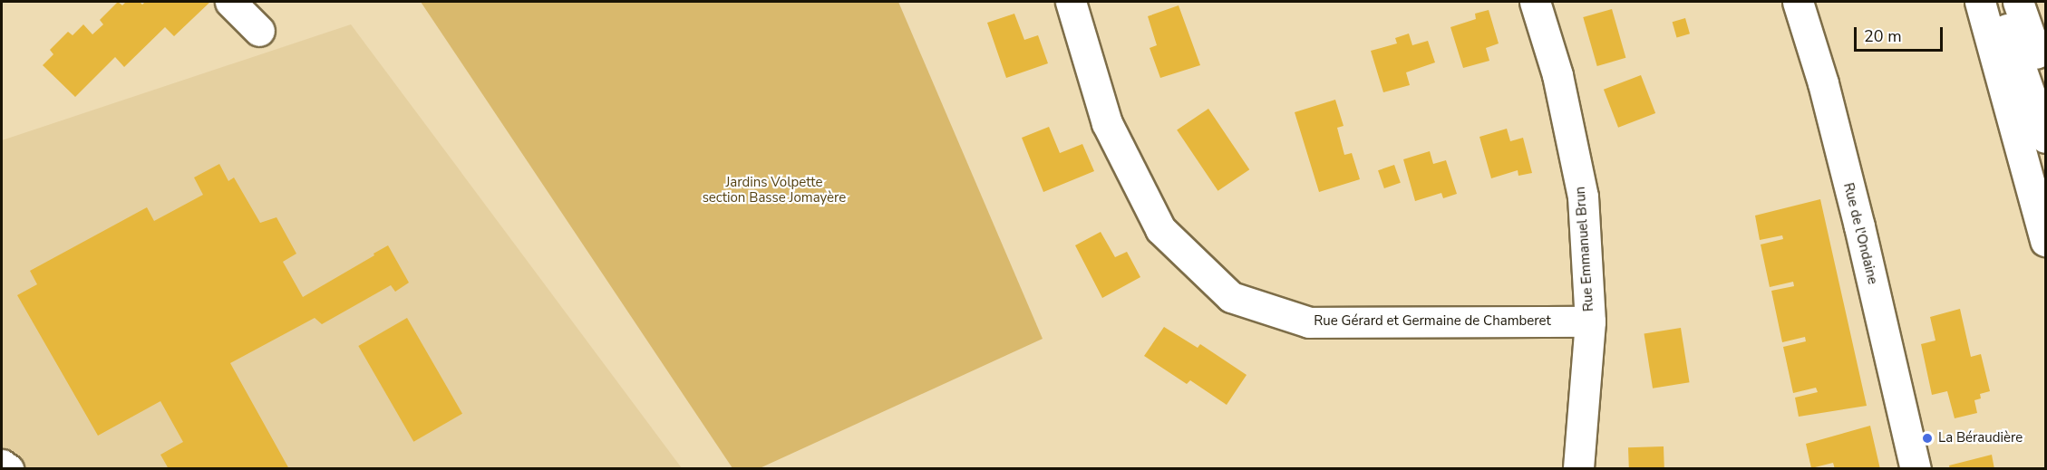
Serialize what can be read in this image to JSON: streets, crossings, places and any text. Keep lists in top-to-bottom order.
{
  "streets": {
    "main road": ["Rue de l'Ondaine", "Rue Emmanuel Brun", "Rue Gérard et Germaine de Chamberet"]
  },
  "crossings": [
    ["Rue Emmanuel Brun", "Rue Gérard et Germaine de Chamberet"]
  ],
  "parks": ["Jardins Volpette section Basse Jomayère"],
  "places": ["La Béraudière"],
  "scale_bar": "20 m"
}
